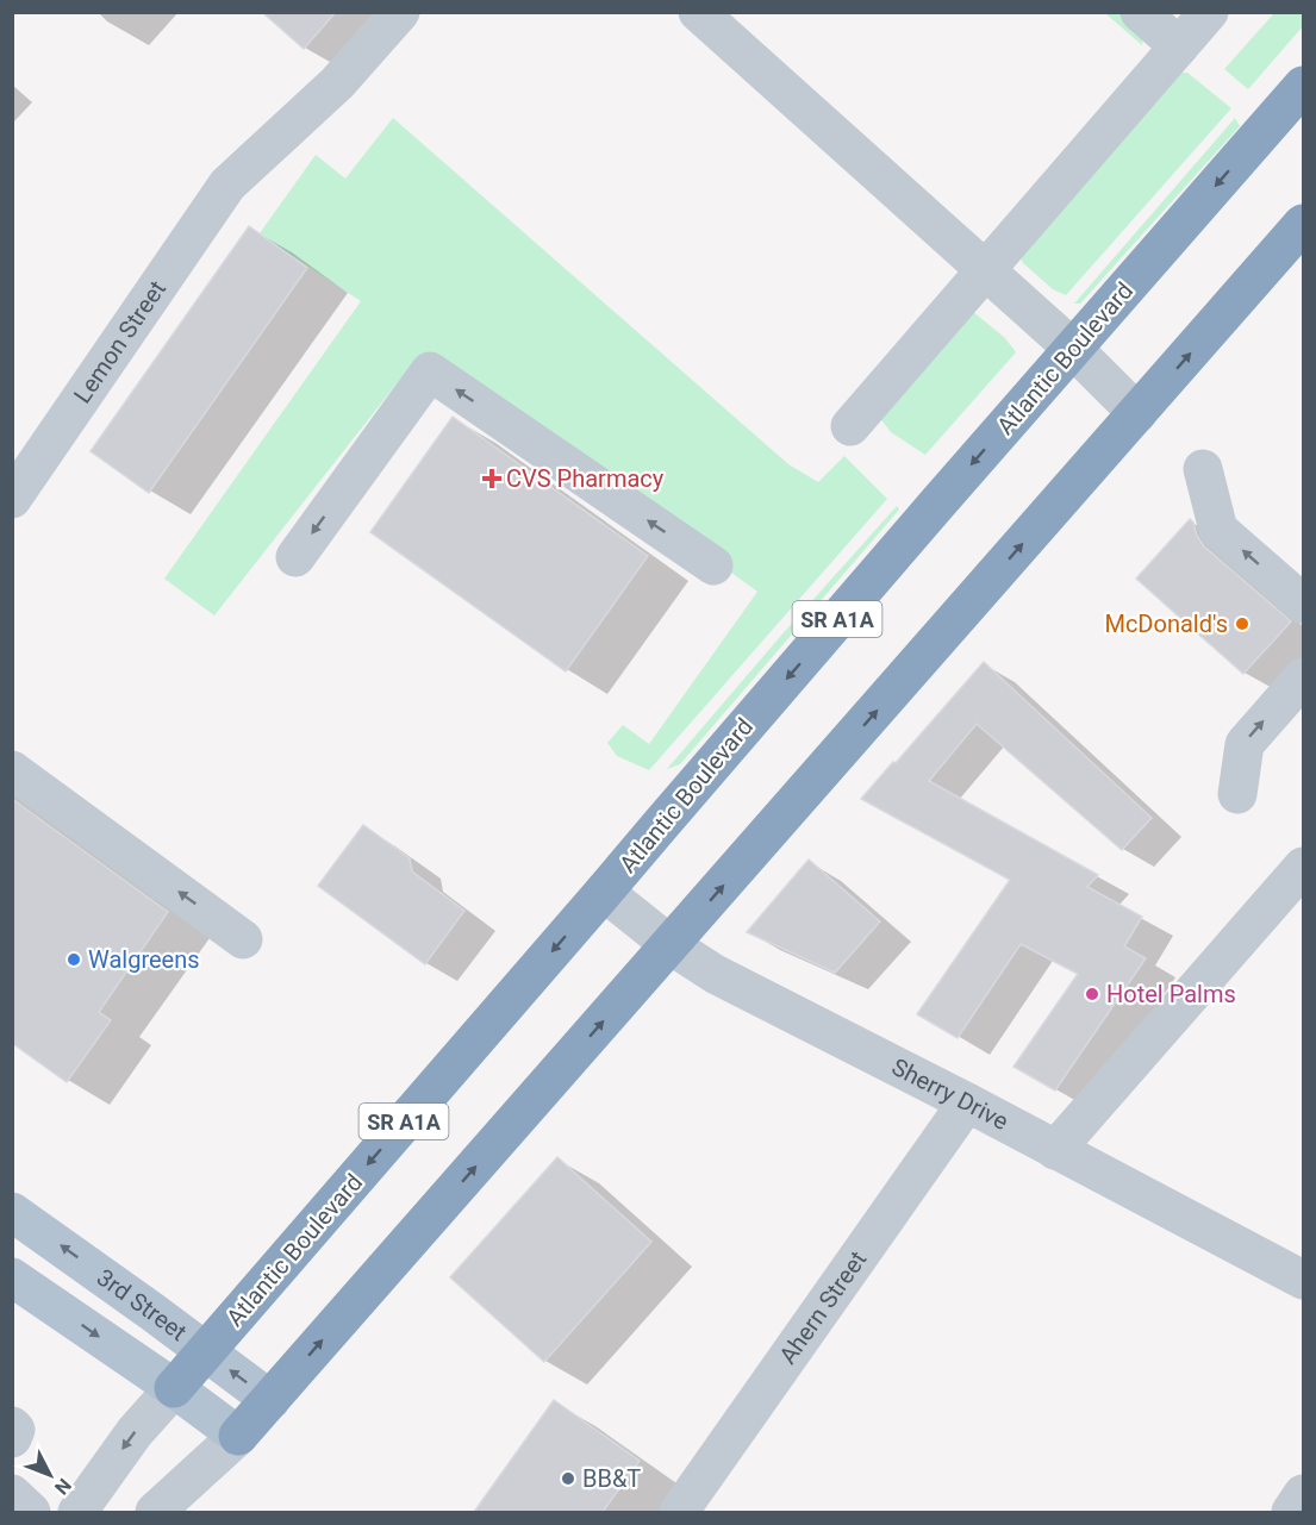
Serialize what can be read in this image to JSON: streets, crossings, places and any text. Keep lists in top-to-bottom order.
{
  "streets": {
    "highway": ["Atlantic Boulevard", "SR A1A"],
    "main road": ["3rd Street"],
    "street": ["Lemon Street", "Sherry Drive", "Ahern Street"]
  },
  "crossings": [
    ["Atlantic Boulevard", "Sherry Drive"],
    ["Atlantic Boulevard", "3rd Street"],
    ["Sherry Drive", "Ahern Street"]
  ],
  "places": {
    "health": ["CVS Pharmacy"],
    "other": [
      "McDonald's",
      "Walgreens",
      "Hotel Palms",
      "BB&T"
    ]
  },
  "north": "bottom right"
}
